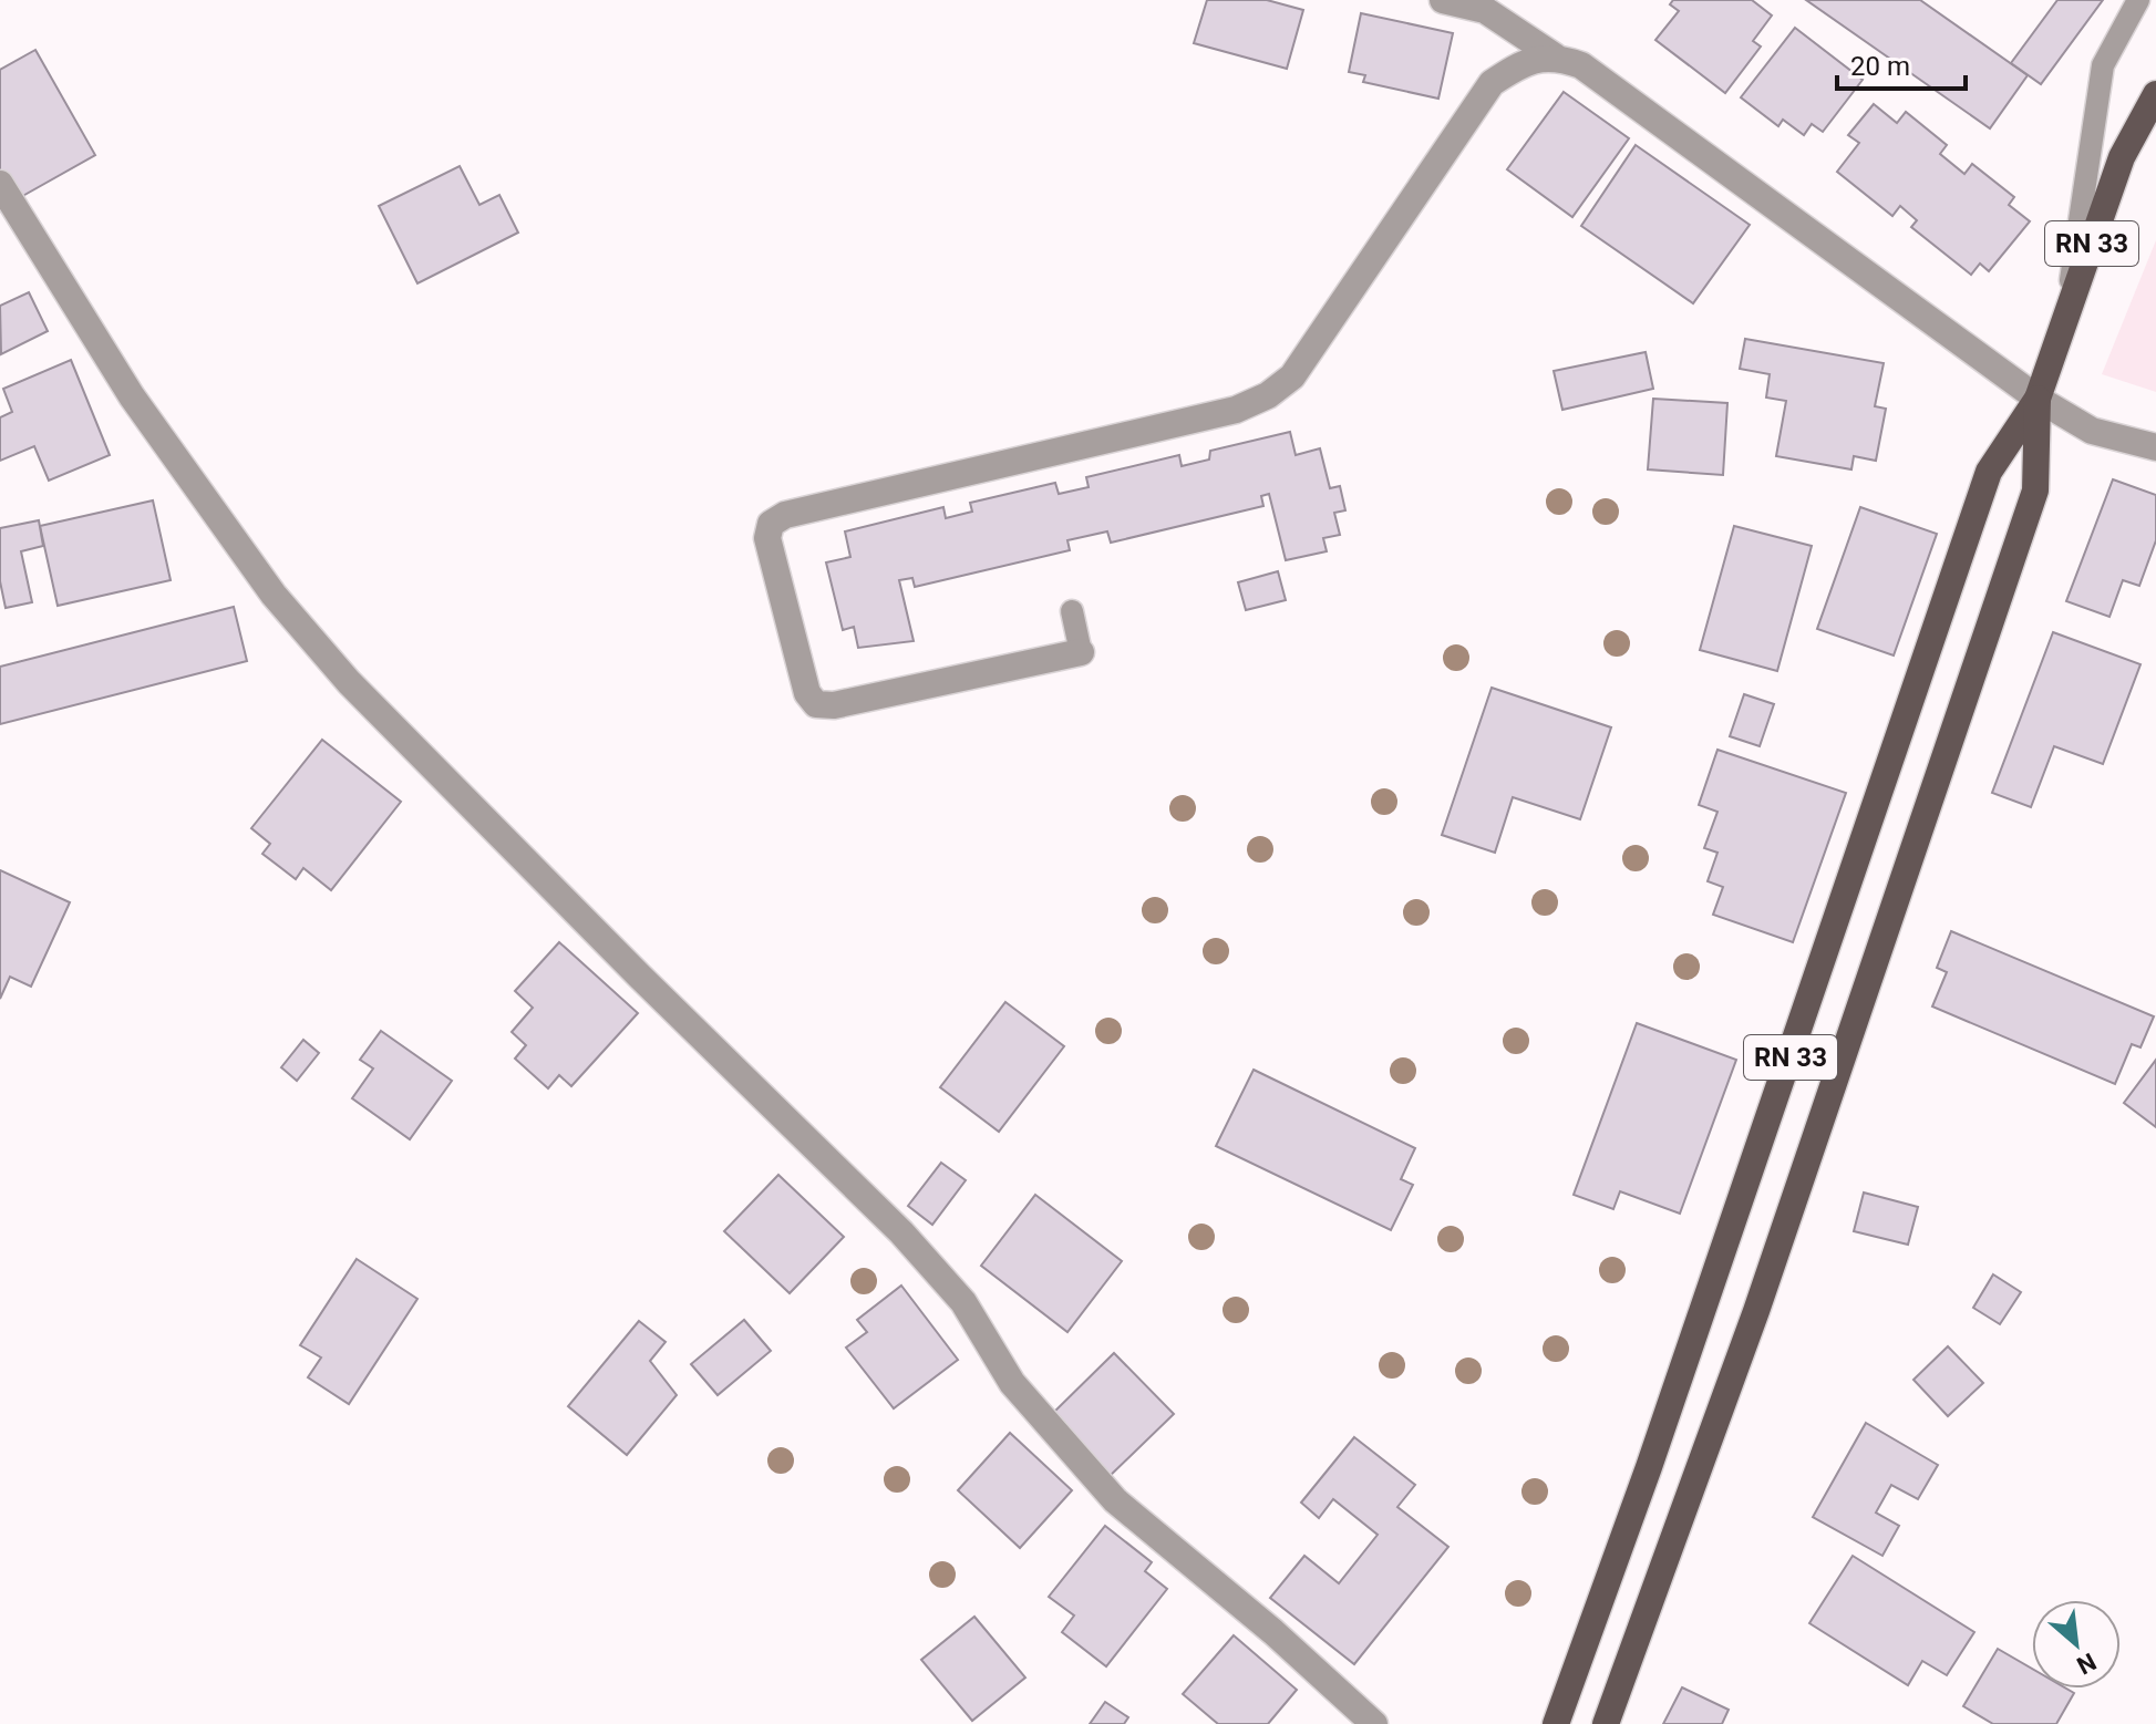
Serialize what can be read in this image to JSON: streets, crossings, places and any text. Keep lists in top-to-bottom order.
{
  "streets": {
    "main road": ["RN 33"]
  },
  "scale_bar": "20 m",
  "north": "bottom right"
}
